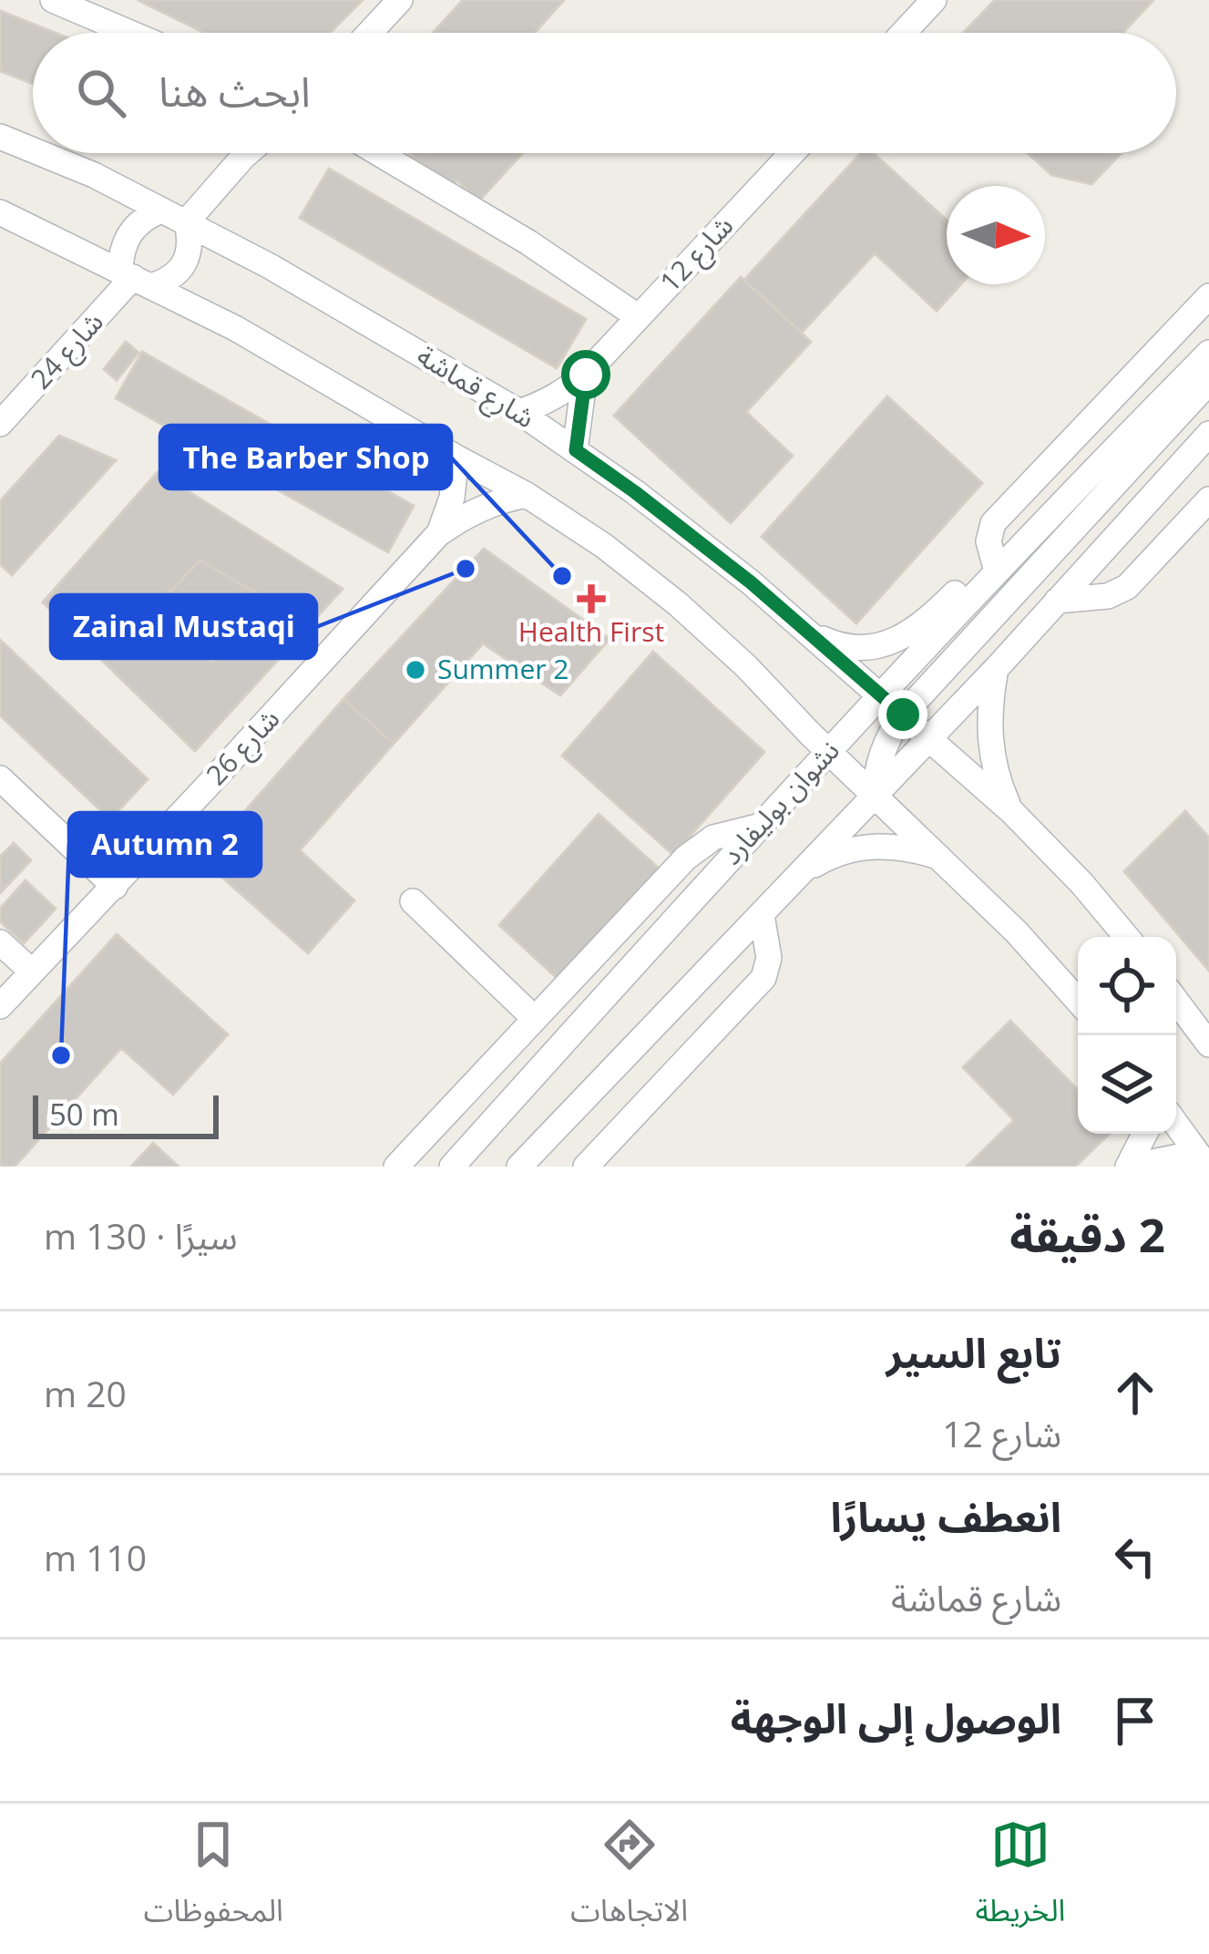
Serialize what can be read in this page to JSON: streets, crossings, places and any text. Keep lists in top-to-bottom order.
{
  "streets": {
    "street": [
      "شارع 12",
      "شارع 24",
      "شارع قماشة",
      "شارع 26",
      "نشوان بوليفارد"
    ]
  },
  "crossings": [
    ["شارع 12", "شارع قماشة"],
    ["شارع 24", "شارع قماشة"],
    ["شارع قماشة", "نشوان بوليفارد"]
  ],
  "places": {
    "other": [
      "Zainal Mustaqi",
      "The Barber Shop",
      "Summer 2",
      "Autumn 2"
    ],
    "health": ["Health First"]
  },
  "scale_bar": "50 m",
  "north": "right",
  "page": {
    "search": "ابحث هنا",
    "scale": "50 m",
    "heading": ["2 دقيقة", "سيرًا · 130 m"],
    "list": [
      ["تابع السير", "شارع 12", "20 m"],
      ["انعطف يسارًا", "شارع قماشة", "110 m"],
      "الوصول إلى الوجهة"
    ],
    "nav": ["الخريطة", "الاتجاهات", "المحفوظات"]
  }
}
